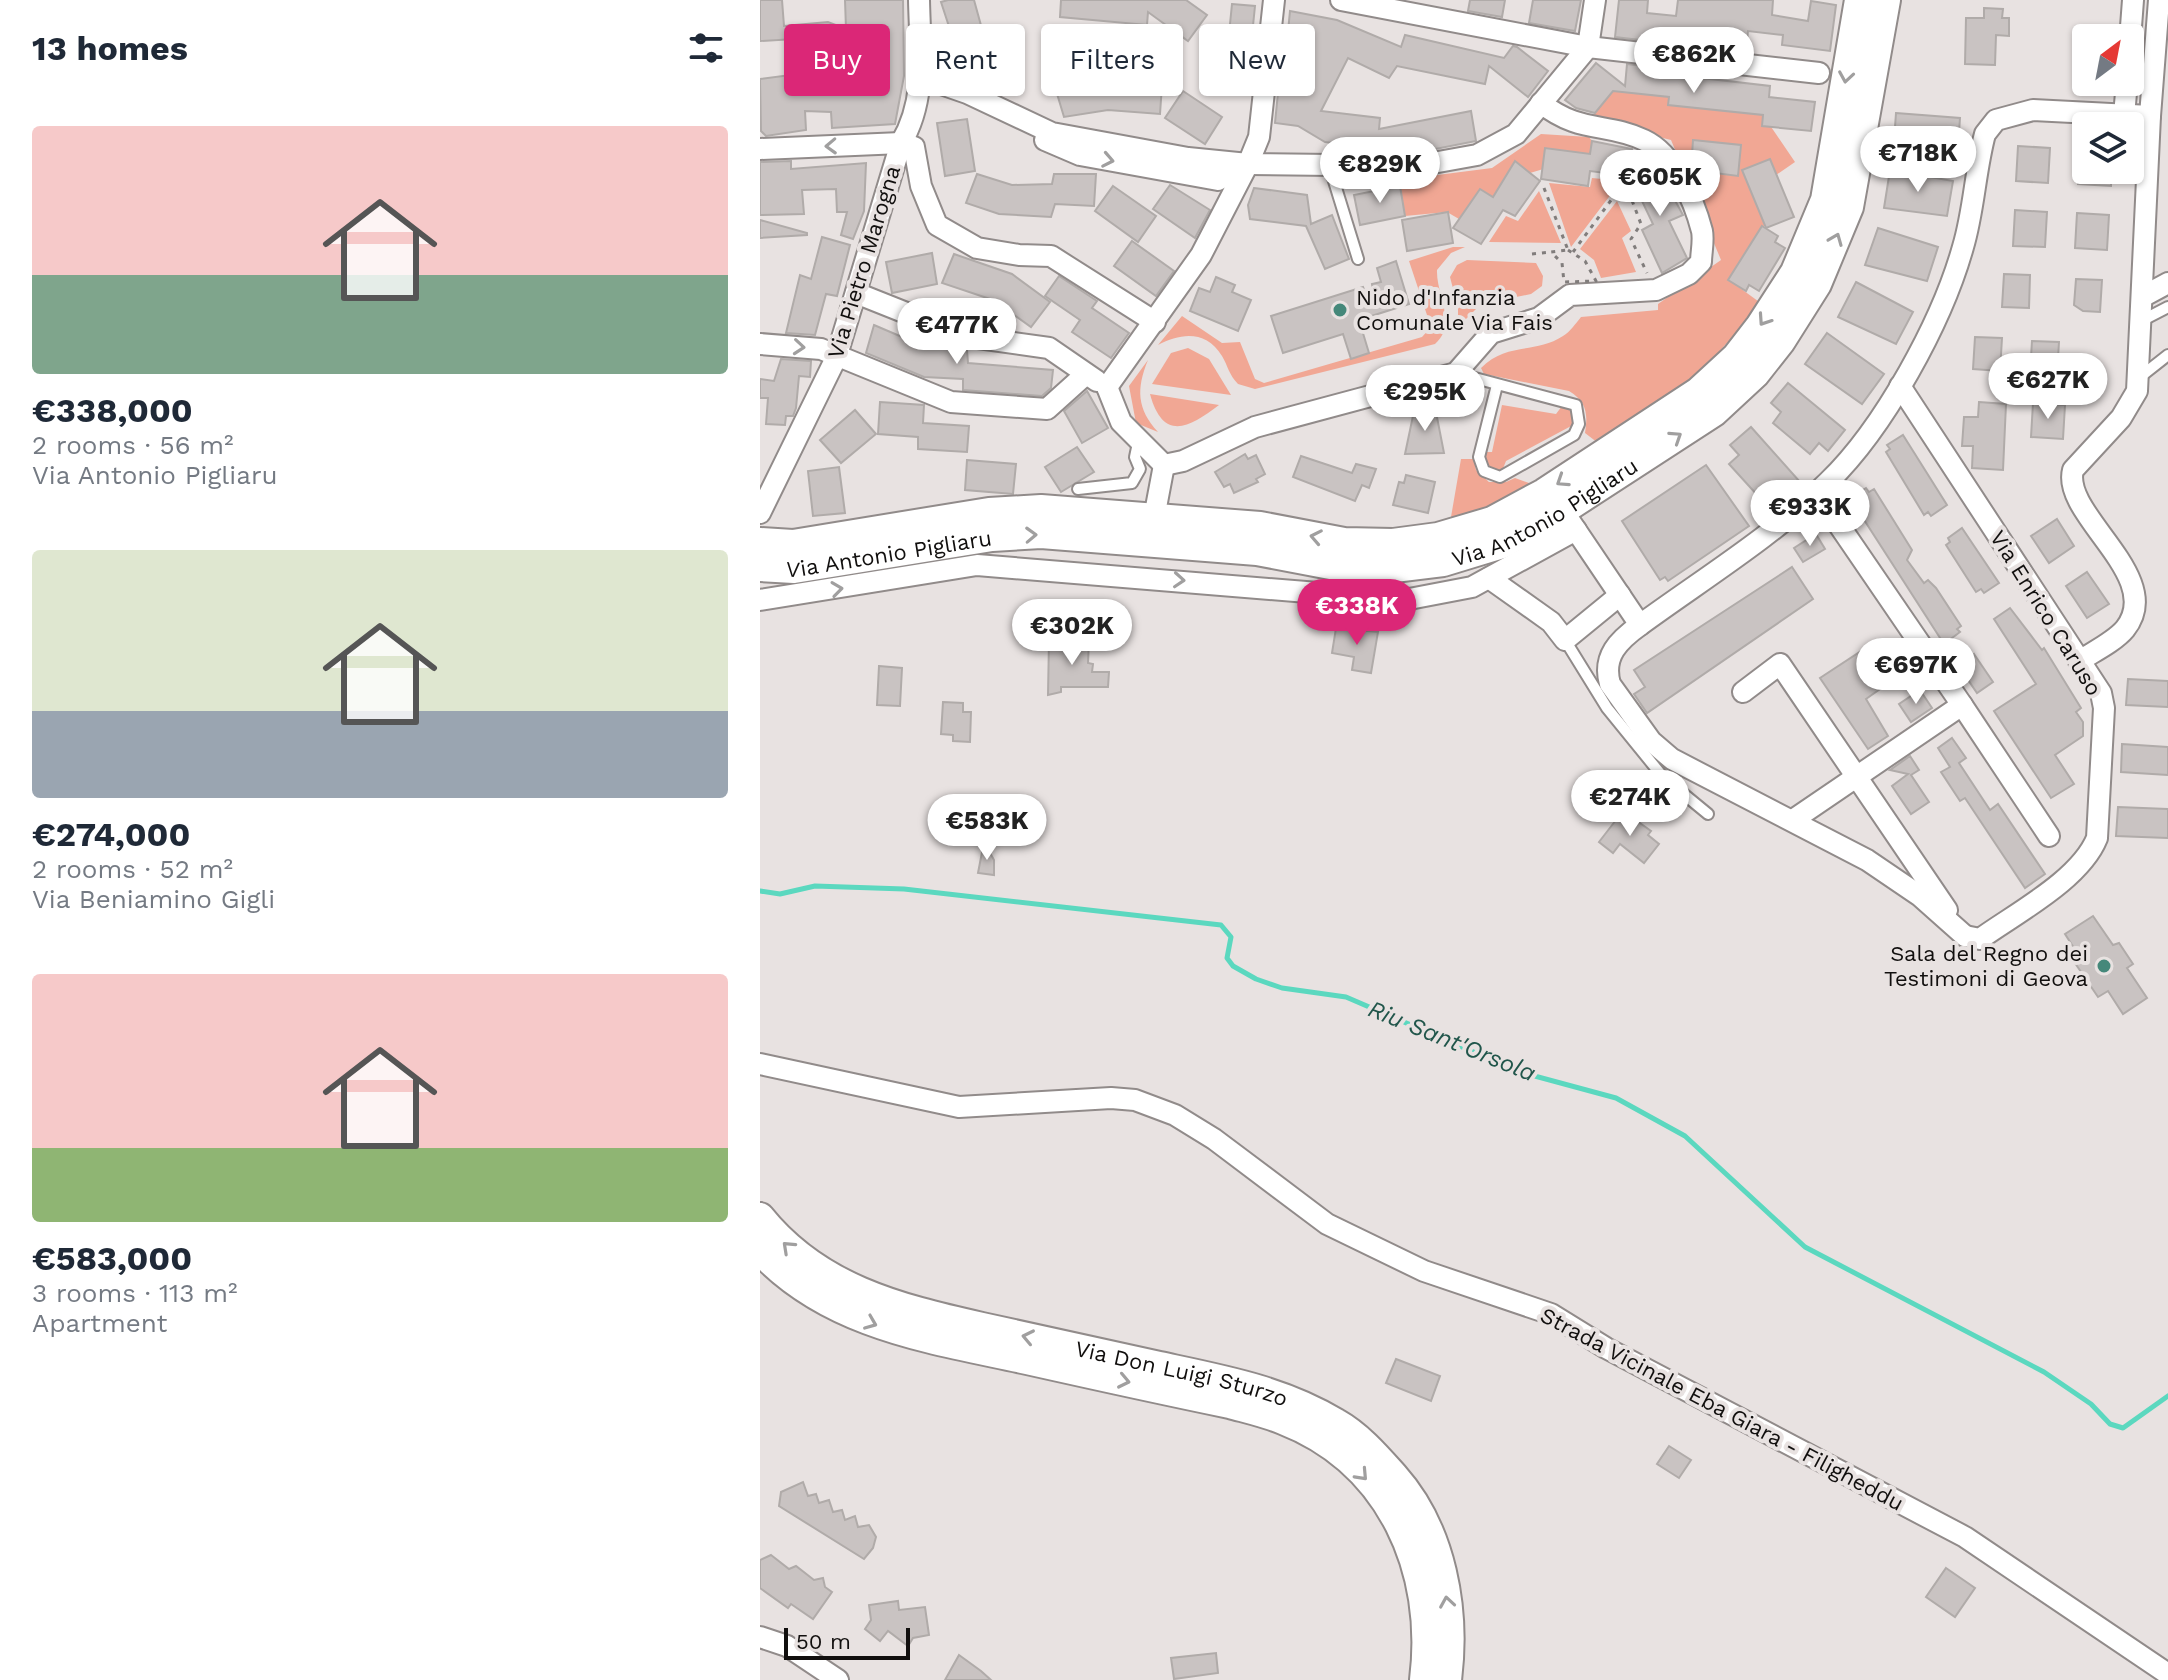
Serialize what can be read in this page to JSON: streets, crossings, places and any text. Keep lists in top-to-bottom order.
{
  "streets": {
    "main road": ["Via Antonio Pigliaru", "Via Don Luigi Sturzo"],
    "street": ["Via Pietro Marogna", "Via Enrico Caruso", "Strada Vicinale Eba Giara - Filigheddu"]
  },
  "water": ["Riu Sant'Orsola"],
  "places": ["Nido d'Infanzia Comunale Via Fais", "Sala del Regno dei Testimoni di Geova"],
  "scale_bar": "50 m",
  "north": "top right",
  "page": {
    "heading": "13 homes",
    "chip": [
      "Buy",
      "Rent",
      "Filters",
      "New"
    ],
    "price": [
      "€862K",
      "€718K",
      "€829K",
      "€605K",
      "€477K",
      "€627K",
      "€295K",
      "€933K",
      "€338K",
      "€302K",
      "€697K",
      "€274K",
      "€583K"
    ],
    "list": [
      {
        "name": "€338,000",
        "note": "2 rooms · 56 m² · Via Antonio Pigliaru"
      },
      {
        "name": "€274,000",
        "note": "2 rooms · 52 m² · Via Beniamino Gigli"
      },
      {
        "name": "€583,000",
        "note": "3 rooms · 113 m² · Apartment"
      }
    ],
    "scale": "50 m"
  }
}
